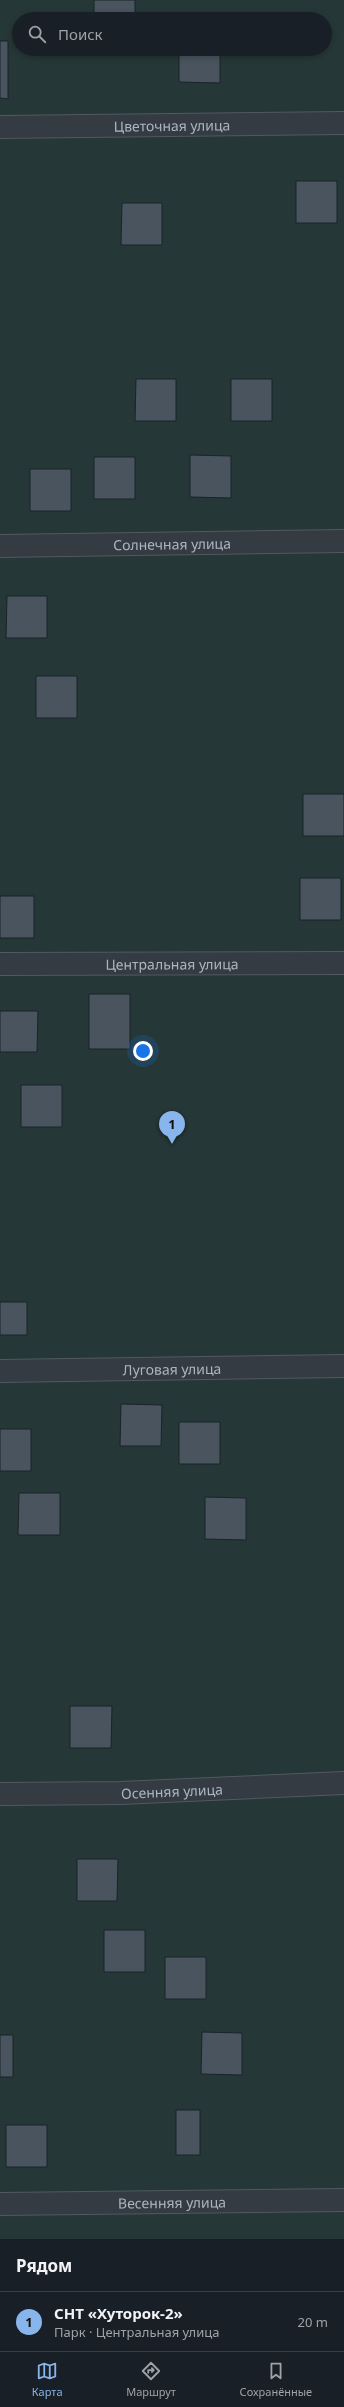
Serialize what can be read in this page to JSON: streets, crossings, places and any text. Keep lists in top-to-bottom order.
{
  "streets": {
    "street": [
      "Цветочная улица",
      "Солнечная улица",
      "Центральная улица",
      "Луговая улица",
      "Осенняя улица",
      "Весенняя улица"
    ]
  },
  "page": {
    "search": "Поиск",
    "pins": "1",
    "heading": "Рядом",
    "list": [
      {
        "mark": "1",
        "name": "СНТ «Хуторок-2»",
        "note": "Парк · Центральная улица",
        "value": "20 m"
      }
    ],
    "nav": ["Карта", "Маршрут", "Сохранённые"]
  }
}
